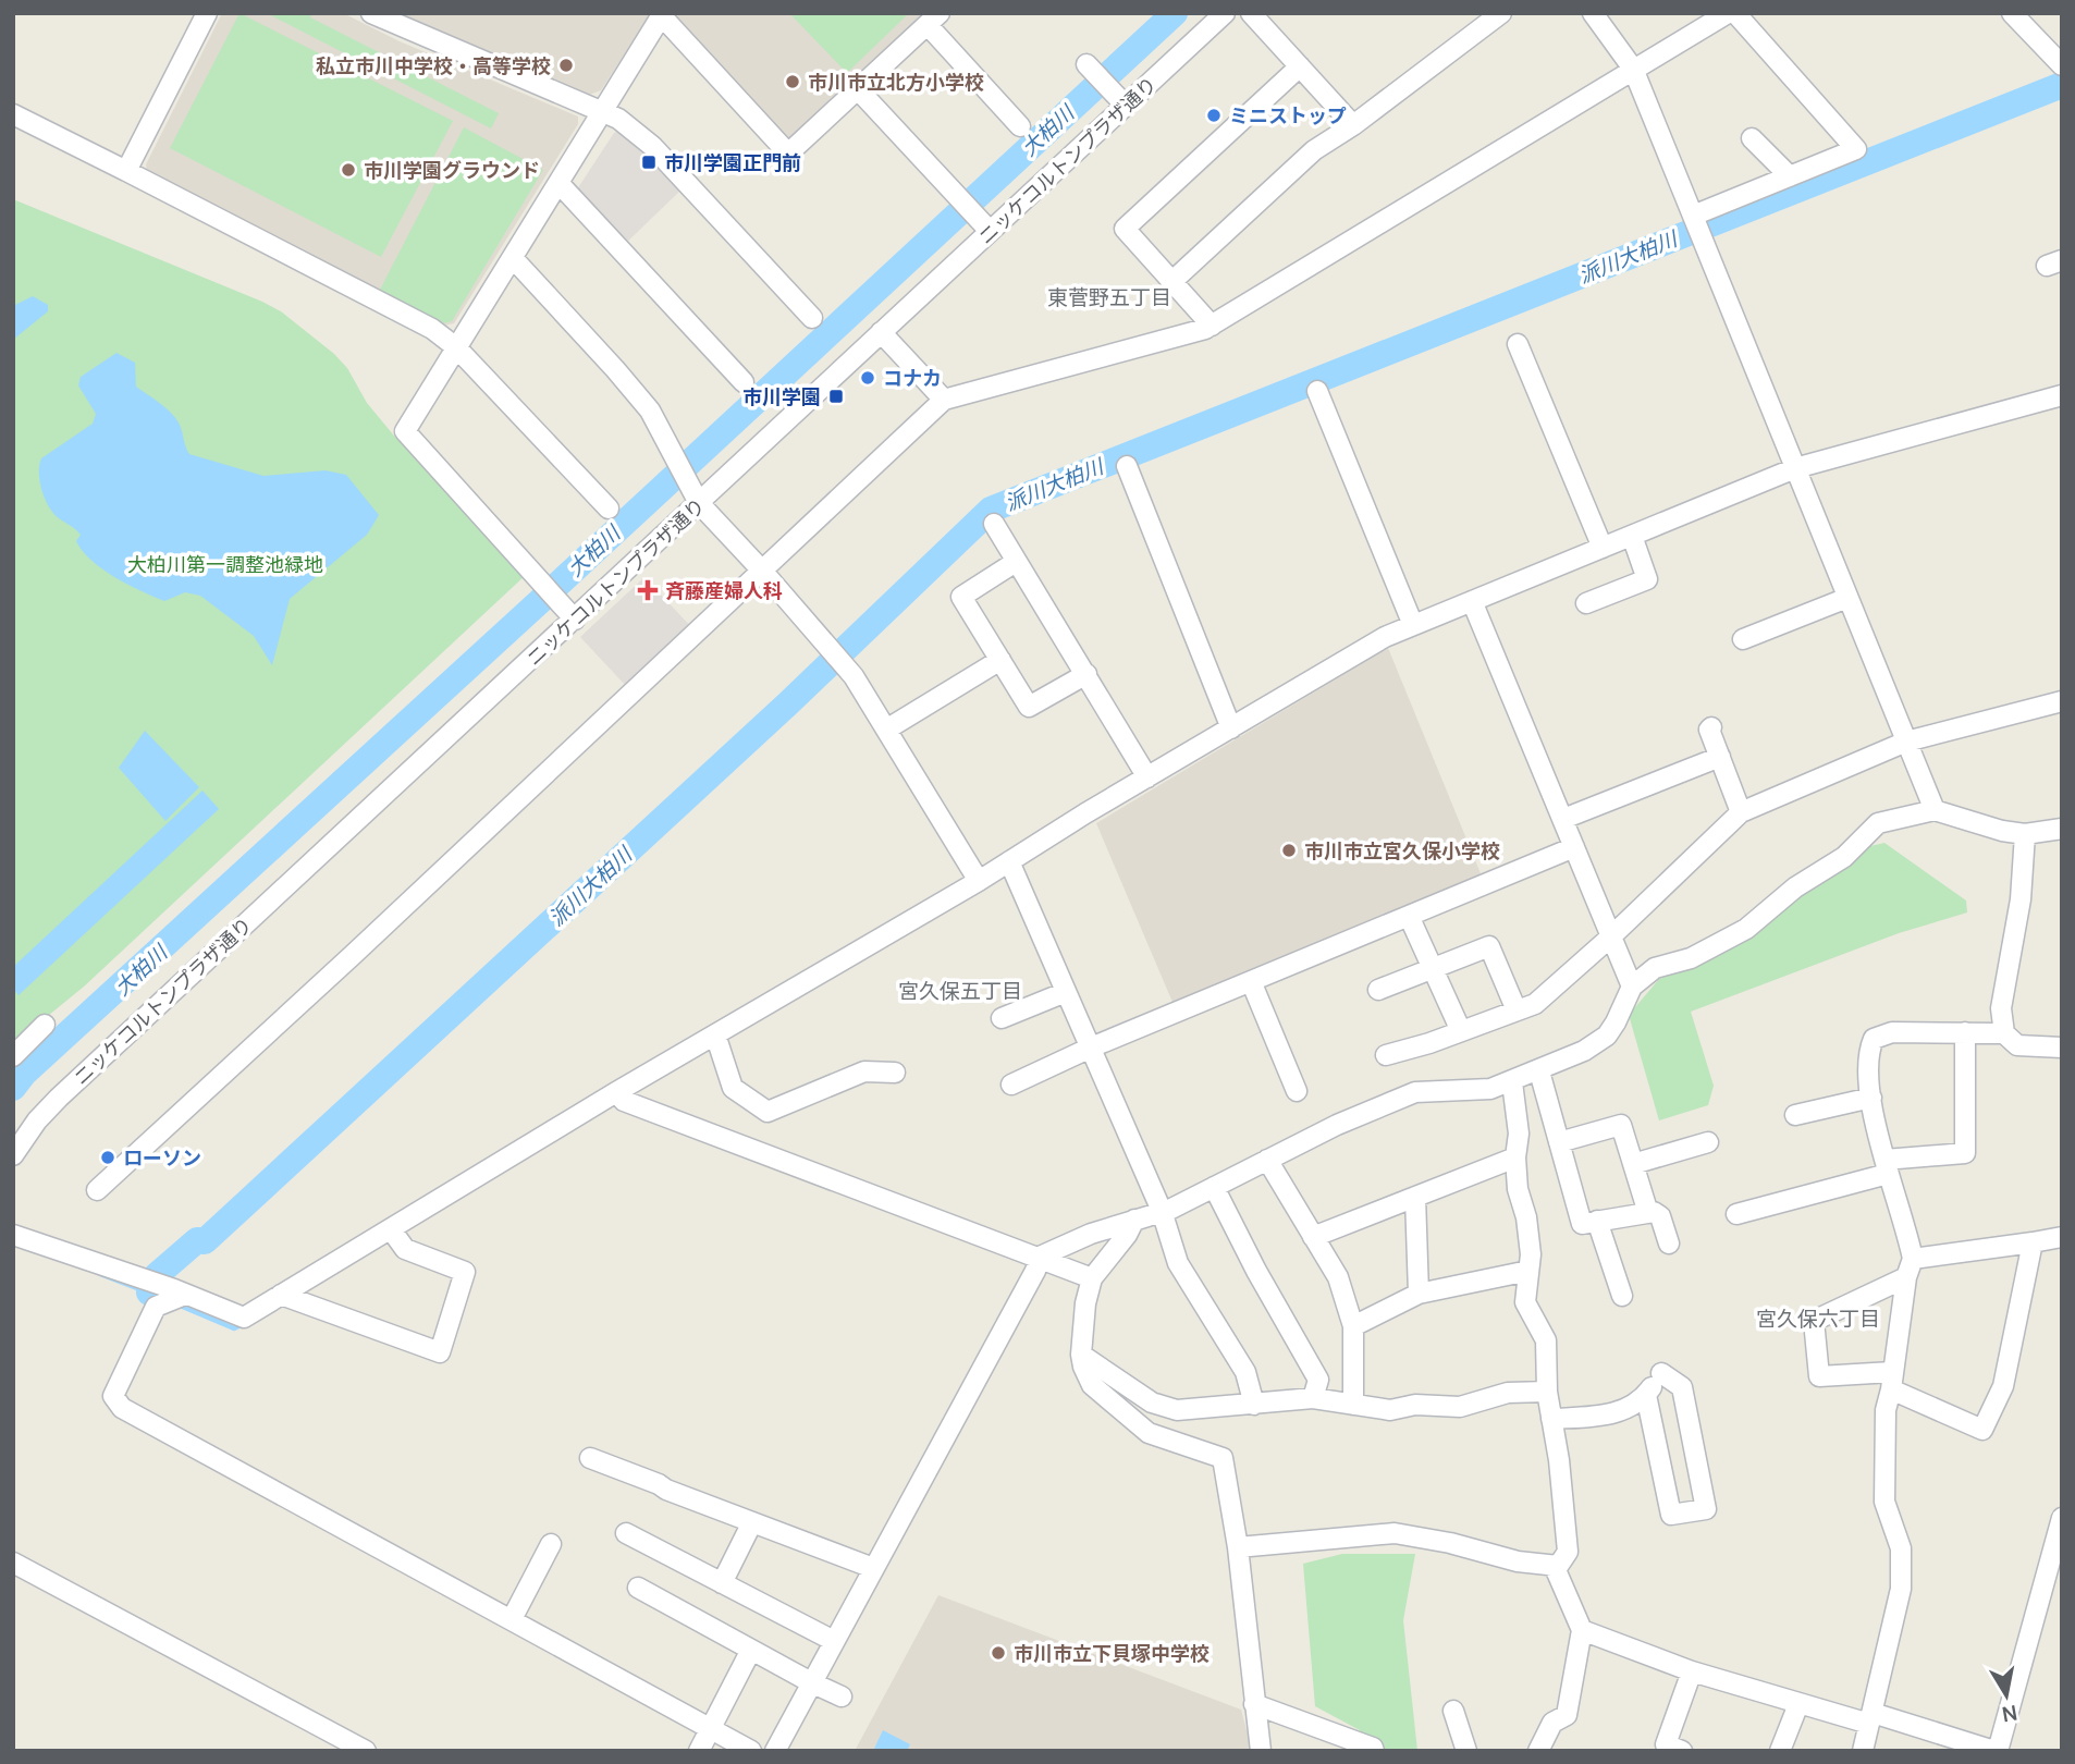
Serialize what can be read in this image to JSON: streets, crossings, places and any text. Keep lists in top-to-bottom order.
{
  "streets": {
    "street": ["ニッケコルトンプラザ通り"]
  },
  "districts": ["東菅野五丁目", "宮久保五丁目", "宮久保六丁目"],
  "water": ["大柏川", "派川大柏川"],
  "parks": ["大柏川第一調整池緑地"],
  "places": {
    "other": [
      "私立市川中学校・高等学校",
      "市川市立北方小学校",
      "ミニストップ",
      "市川学園グラウンド",
      "コナカ",
      "市川市立宮久保小学校",
      "ローソン",
      "市川市立下貝塚中学校"
    ],
    "transit": ["市川学園正門前", "市川学園"],
    "health": ["斉藤産婦人科"]
  },
  "north": "bottom"
}
